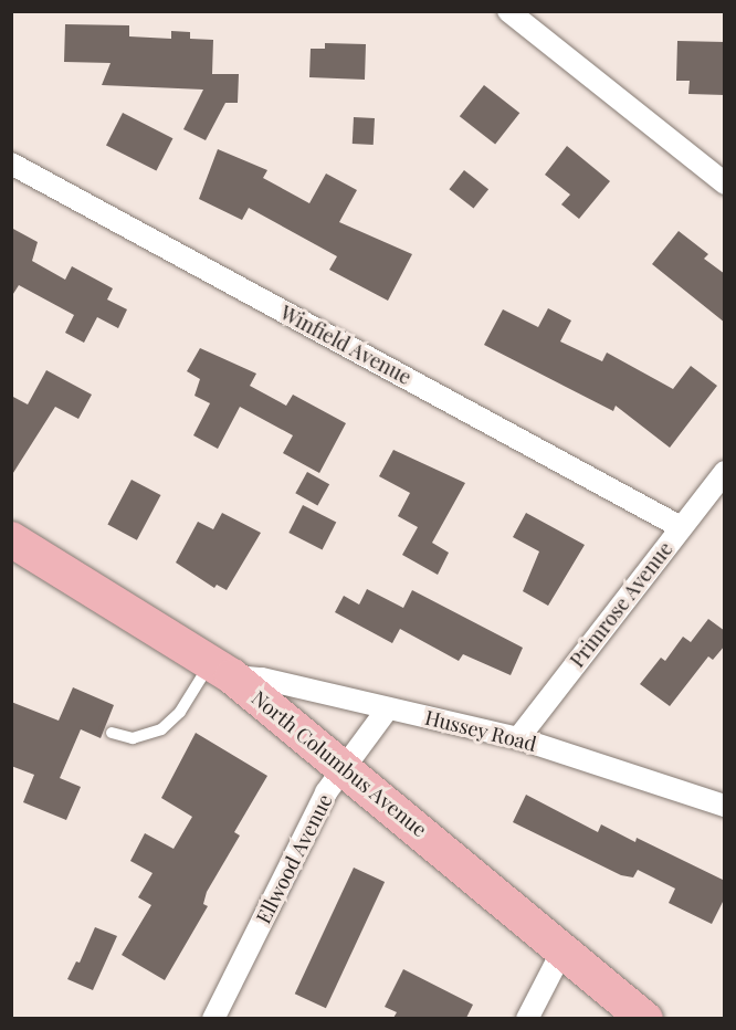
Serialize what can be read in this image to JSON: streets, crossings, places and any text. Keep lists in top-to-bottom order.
{
  "streets": {
    "main road": ["North Columbus Avenue"],
    "street": [
      "Winfield Avenue",
      "Primrose Avenue",
      "Hussey Road",
      "Ellwood Avenue"
    ]
  },
  "crossings": [
    ["Winfield Avenue", "Primrose Avenue"],
    ["Primrose Avenue", "Hussey Road"],
    ["Hussey Road", "North Columbus Avenue"],
    ["Hussey Road", "Ellwood Avenue"],
    ["North Columbus Avenue", "Ellwood Avenue"]
  ]
}
